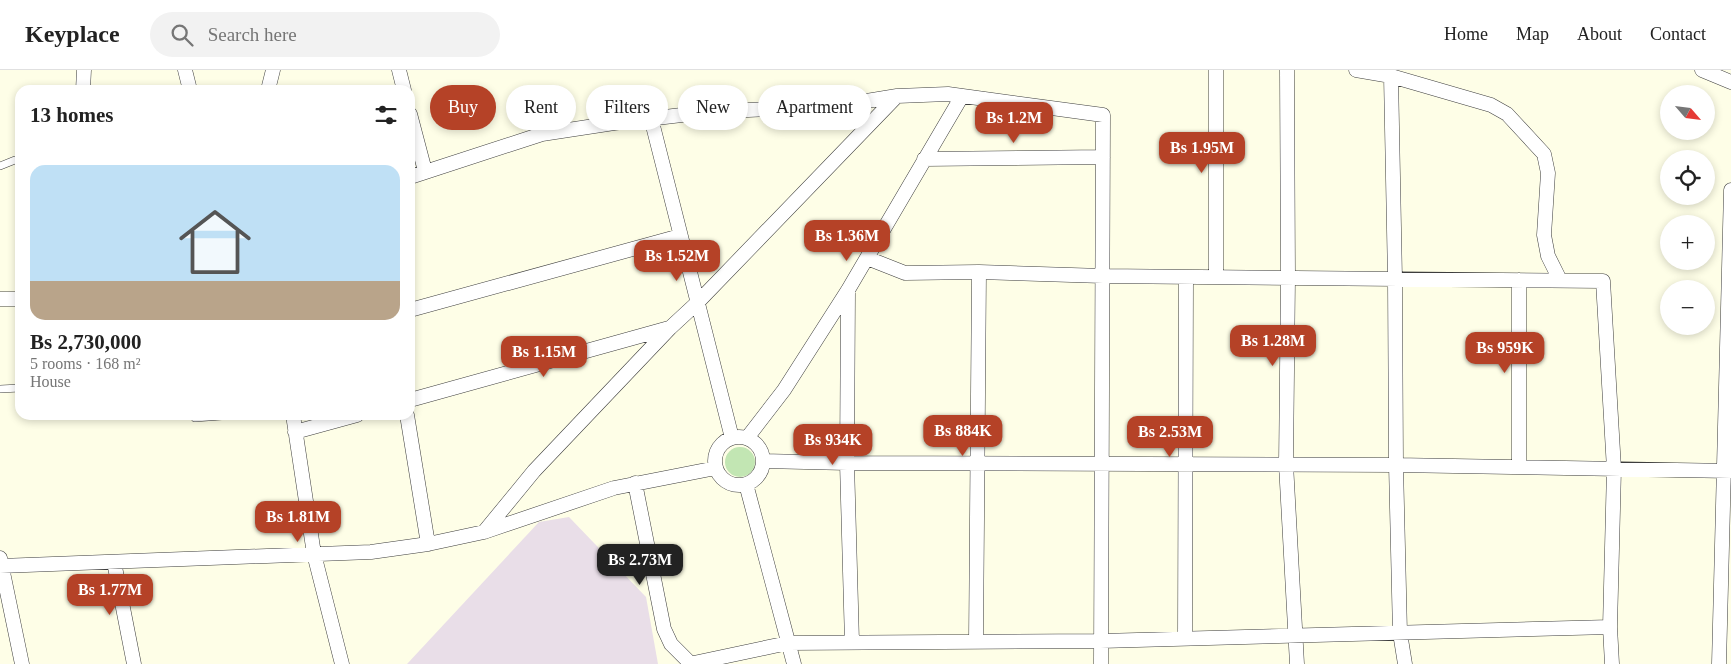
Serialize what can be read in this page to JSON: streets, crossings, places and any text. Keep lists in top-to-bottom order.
{
  "north": "bottom right",
  "page": {
    "header": "Keyplace",
    "search": "Search here",
    "nav": [
      "Home",
      "Map",
      "About",
      "Contact"
    ],
    "map_buttons": ["+", "−"],
    "chip": [
      "Buy",
      "Rent",
      "Filters",
      "New",
      "Apartment"
    ],
    "heading": "13 homes",
    "price": [
      "Bs 1.2M",
      "Bs 1.95M",
      "Bs 1.36M",
      "Bs 1.52M",
      "Bs 1.28M",
      "Bs 959K",
      "Bs 1.15M",
      "Bs 884K",
      "Bs 2.53M",
      "Bs 934K",
      "Bs 1.81M",
      "Bs 2.73M",
      "Bs 1.77M"
    ],
    "list": [
      {
        "name": "Bs 2,730,000",
        "note": "5 rooms · 168 m² · House"
      }
    ]
  }
}
